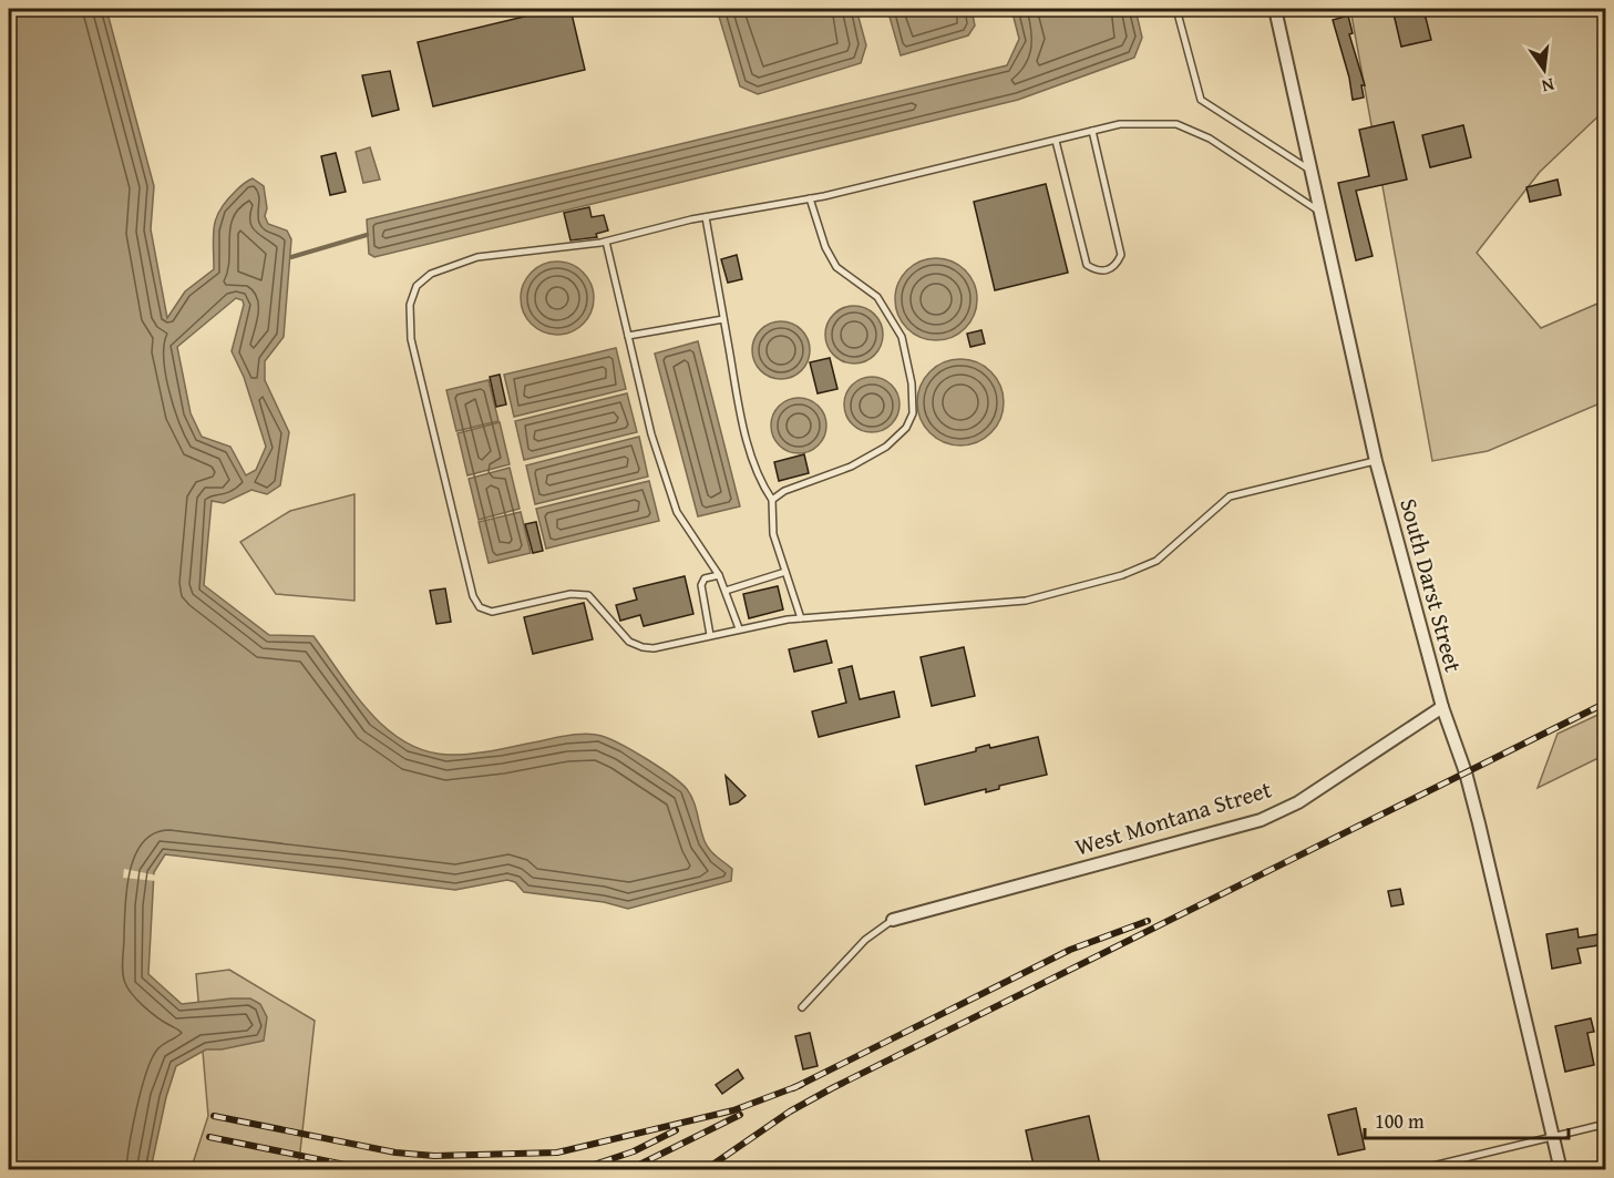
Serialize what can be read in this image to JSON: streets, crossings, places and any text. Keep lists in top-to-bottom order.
{
  "streets": {
    "street": ["South Darst Street", "West Montana Street"]
  },
  "crossings": [
    ["South Darst Street", "West Montana Street"]
  ],
  "scale_bar": "100 m",
  "north": "bottom"
}
